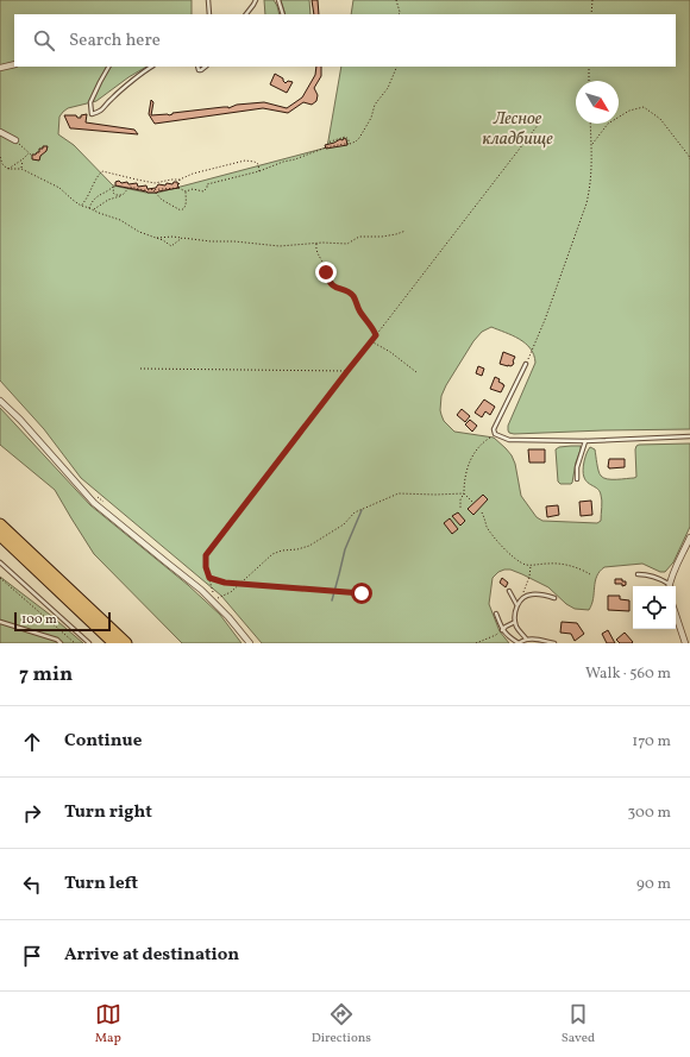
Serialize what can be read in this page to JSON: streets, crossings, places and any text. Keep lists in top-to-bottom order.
{
  "parks": ["Лесное кладбище"],
  "scale_bar": "100 m",
  "north": "bottom right",
  "page": {
    "search": "Search here",
    "scale": "100 m",
    "heading": ["7 min", "Walk · 560 m"],
    "list": [
      ["Continue", "170 m"],
      ["Turn right", "300 m"],
      ["Turn left", "90 m"],
      "Arrive at destination"
    ],
    "nav": ["Map", "Directions", "Saved"]
  }
}
